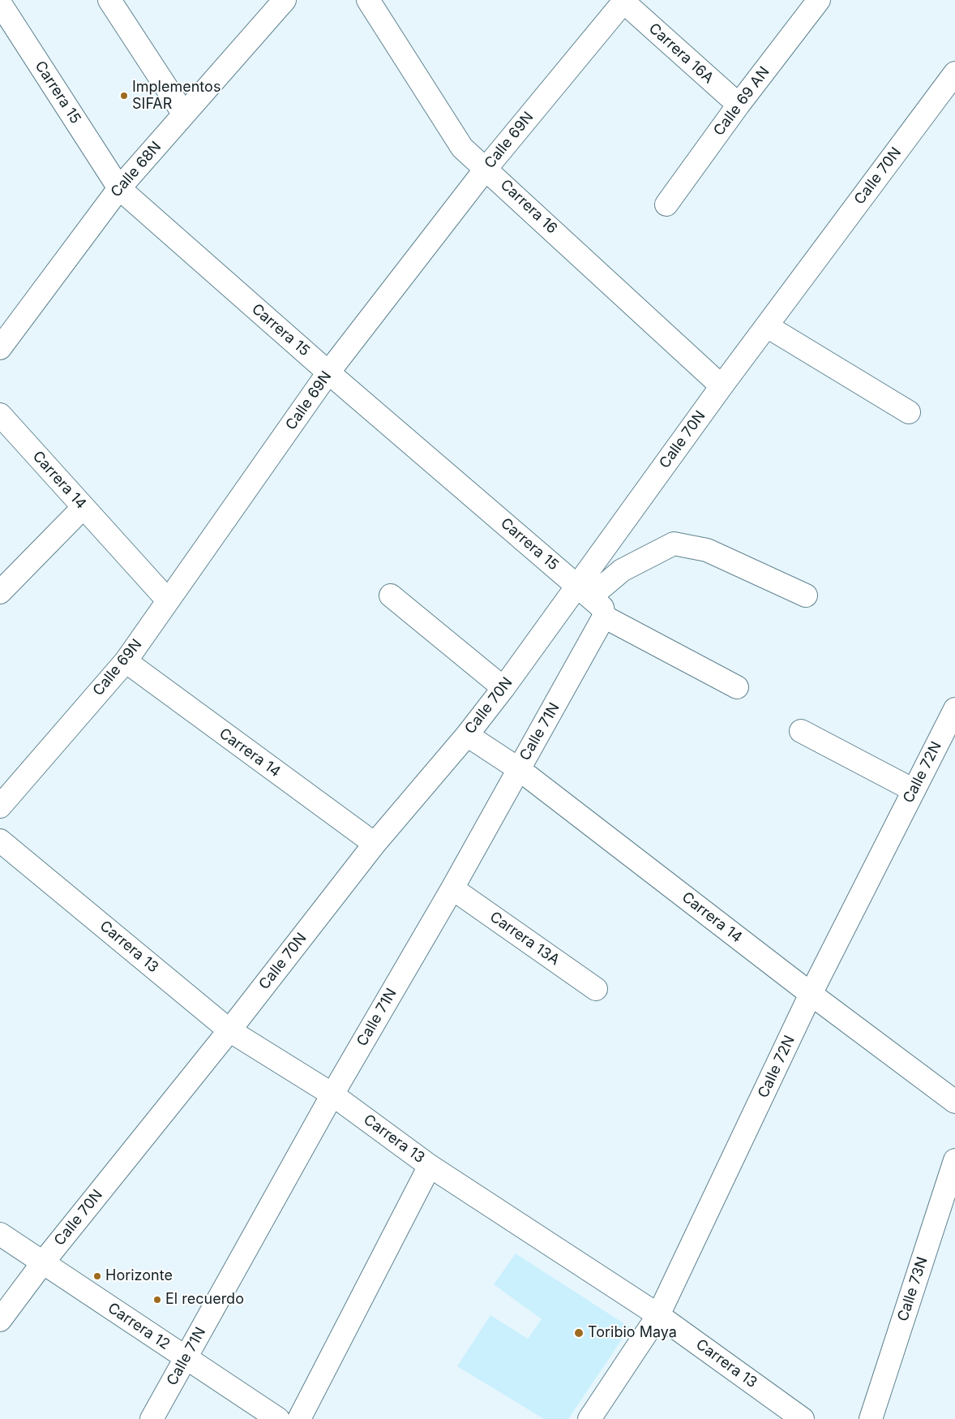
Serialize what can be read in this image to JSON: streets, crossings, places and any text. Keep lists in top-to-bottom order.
{
  "streets": {
    "street": [
      "Carrera 16A",
      "Carrera 15",
      "Calle 69 AN",
      "Calle 69N",
      "Calle 68N",
      "Calle 70N",
      "Carrera 16",
      "Carrera 14",
      "Calle 71N",
      "Calle 72N",
      "Carrera 13A",
      "Carrera 13",
      "Calle 73N",
      "Carrera 12"
    ]
  },
  "crossings": [
    ["Carrera 16A", "Calle 69 AN"],
    ["Carrera 16A", "Calle 69N"],
    ["Carrera 15", "Calle 69N"],
    ["Carrera 15", "Calle 68N"],
    ["Carrera 15", "Calle 70N"],
    ["Carrera 15", "Calle 71N"],
    ["Calle 69N", "Carrera 16"],
    ["Calle 69N", "Carrera 14"],
    ["Calle 70N", "Carrera 16"],
    ["Calle 70N", "Carrera 14"],
    ["Calle 70N", "Carrera 13"],
    ["Calle 70N", "Carrera 12"],
    ["Carrera 14", "Calle 71N"],
    ["Carrera 14", "Calle 72N"],
    ["Calle 71N", "Carrera 13A"],
    ["Calle 71N", "Carrera 13"],
    ["Calle 71N", "Carrera 12"],
    ["Calle 72N", "Carrera 13"]
  ],
  "places": [
    "Implementos SIFAR",
    "Horizonte",
    "El recuerdo",
    "Toribio Maya"
  ]
}
